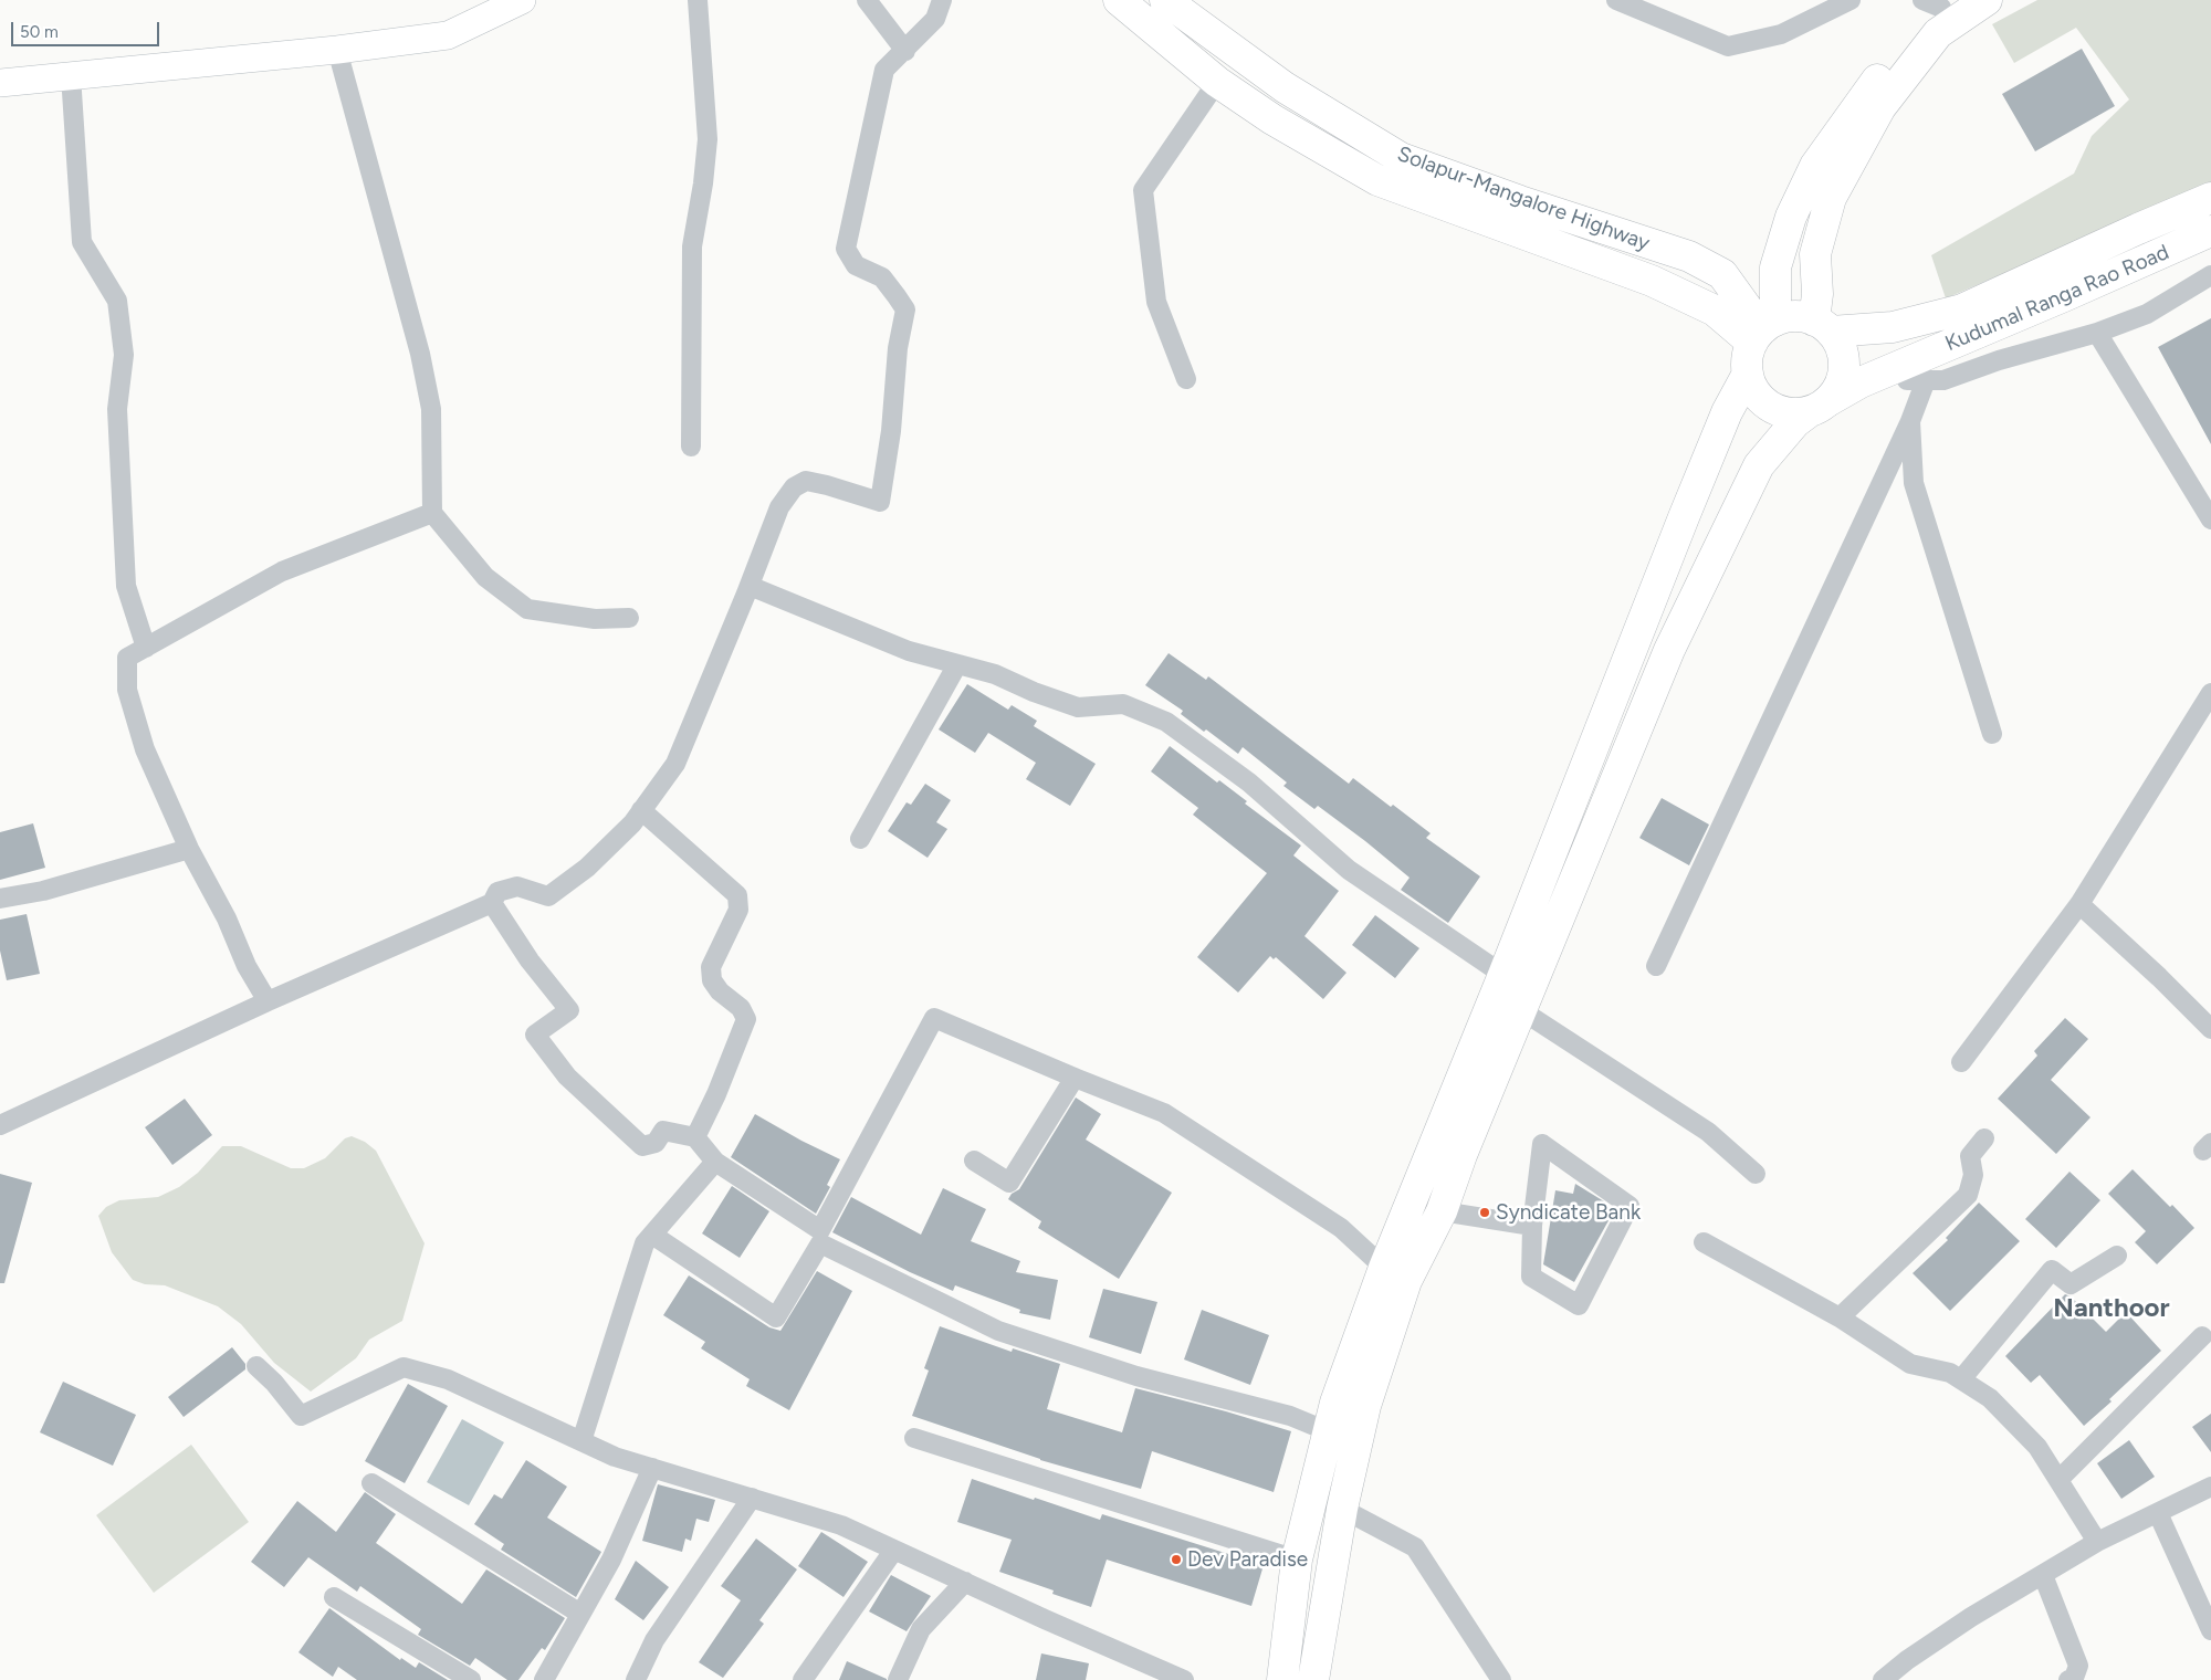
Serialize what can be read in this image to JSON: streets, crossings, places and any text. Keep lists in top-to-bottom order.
{
  "streets": {
    "main road": ["Solapur-Mangalore Highway", "Kudumal Ranga Rao Road"]
  },
  "crossings": [
    ["Solapur-Mangalore Highway", "Kudumal Ranga Rao Road"]
  ],
  "districts": ["Nanthoor"],
  "places": ["Syndicate Bank", "Dev Paradise"],
  "scale_bar": "50 m"
}
